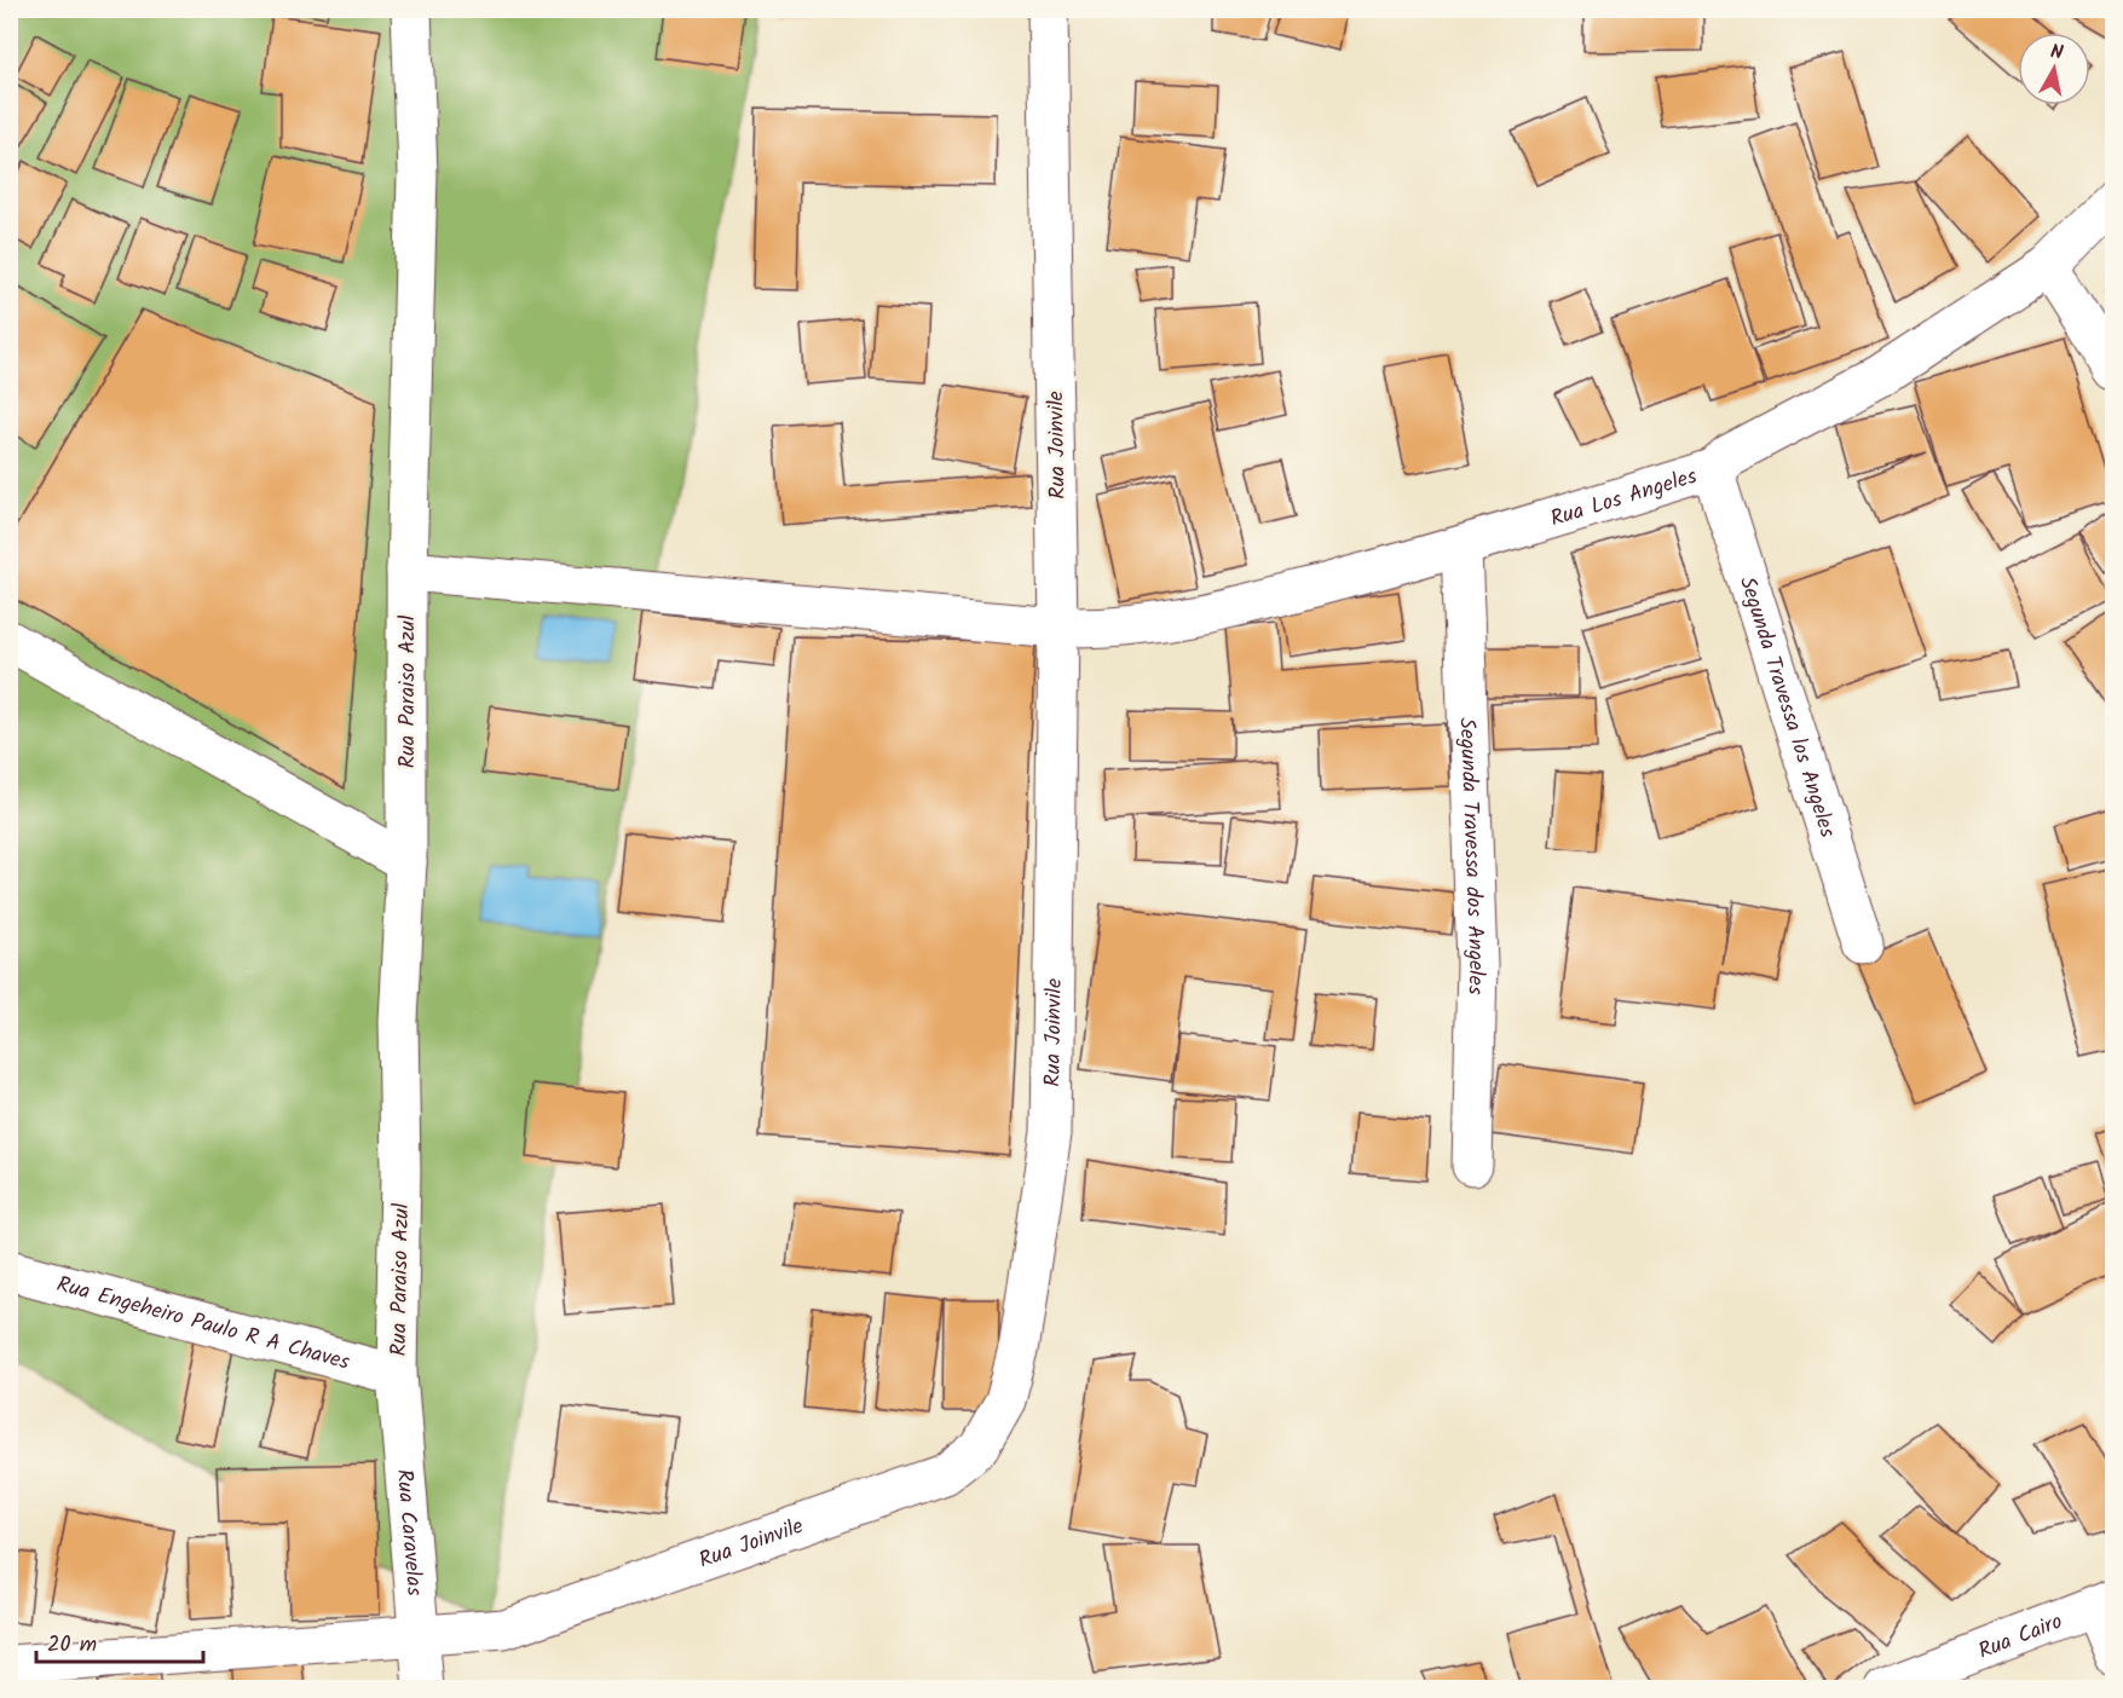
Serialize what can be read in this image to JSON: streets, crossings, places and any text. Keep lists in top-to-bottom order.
{
  "streets": {
    "street": [
      "Rua Joinvile",
      "Rua Los Angeles",
      "Rua Paraiso Azul",
      "Segunda Travessa los Angeles",
      "Segunda Travessa dos Angeles",
      "Rua Engeheiro Paulo R A Chaves",
      "Rua Caravelas",
      "Rua Cairo"
    ]
  },
  "crossings": [
    ["Rua Joinvile", "Rua Los Angeles"],
    ["Rua Joinvile", "Rua Caravelas"],
    ["Rua Los Angeles", "Rua Paraiso Azul"],
    ["Rua Los Angeles", "Segunda Travessa los Angeles"],
    ["Rua Los Angeles", "Segunda Travessa dos Angeles"],
    ["Rua Paraiso Azul", "Rua Engeheiro Paulo R A Chaves"],
    ["Rua Paraiso Azul", "Rua Caravelas"],
    ["Rua Engeheiro Paulo R A Chaves", "Rua Caravelas"]
  ],
  "scale_bar": "20 m",
  "north": "top"
}
